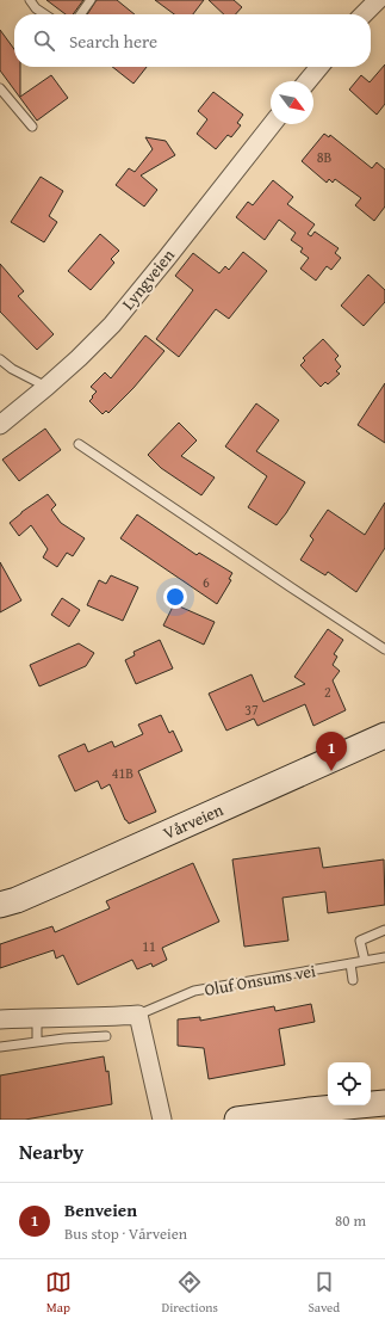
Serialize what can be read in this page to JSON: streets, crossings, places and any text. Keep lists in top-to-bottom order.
{
  "streets": {
    "street": ["Lyngveien", "Vårveien", "Oluf Onsums vei"]
  },
  "house_numbers": [
    "8B",
    "6",
    "2",
    "37",
    "41B",
    "11"
  ],
  "north": "bottom right",
  "page": {
    "search": "Search here",
    "pins": "1",
    "heading": "Nearby",
    "list": [
      {
        "mark": "1",
        "name": "Benveien",
        "note": "Bus stop · Vårveien",
        "value": "80 m"
      }
    ],
    "nav": ["Map", "Directions", "Saved"]
  }
}
